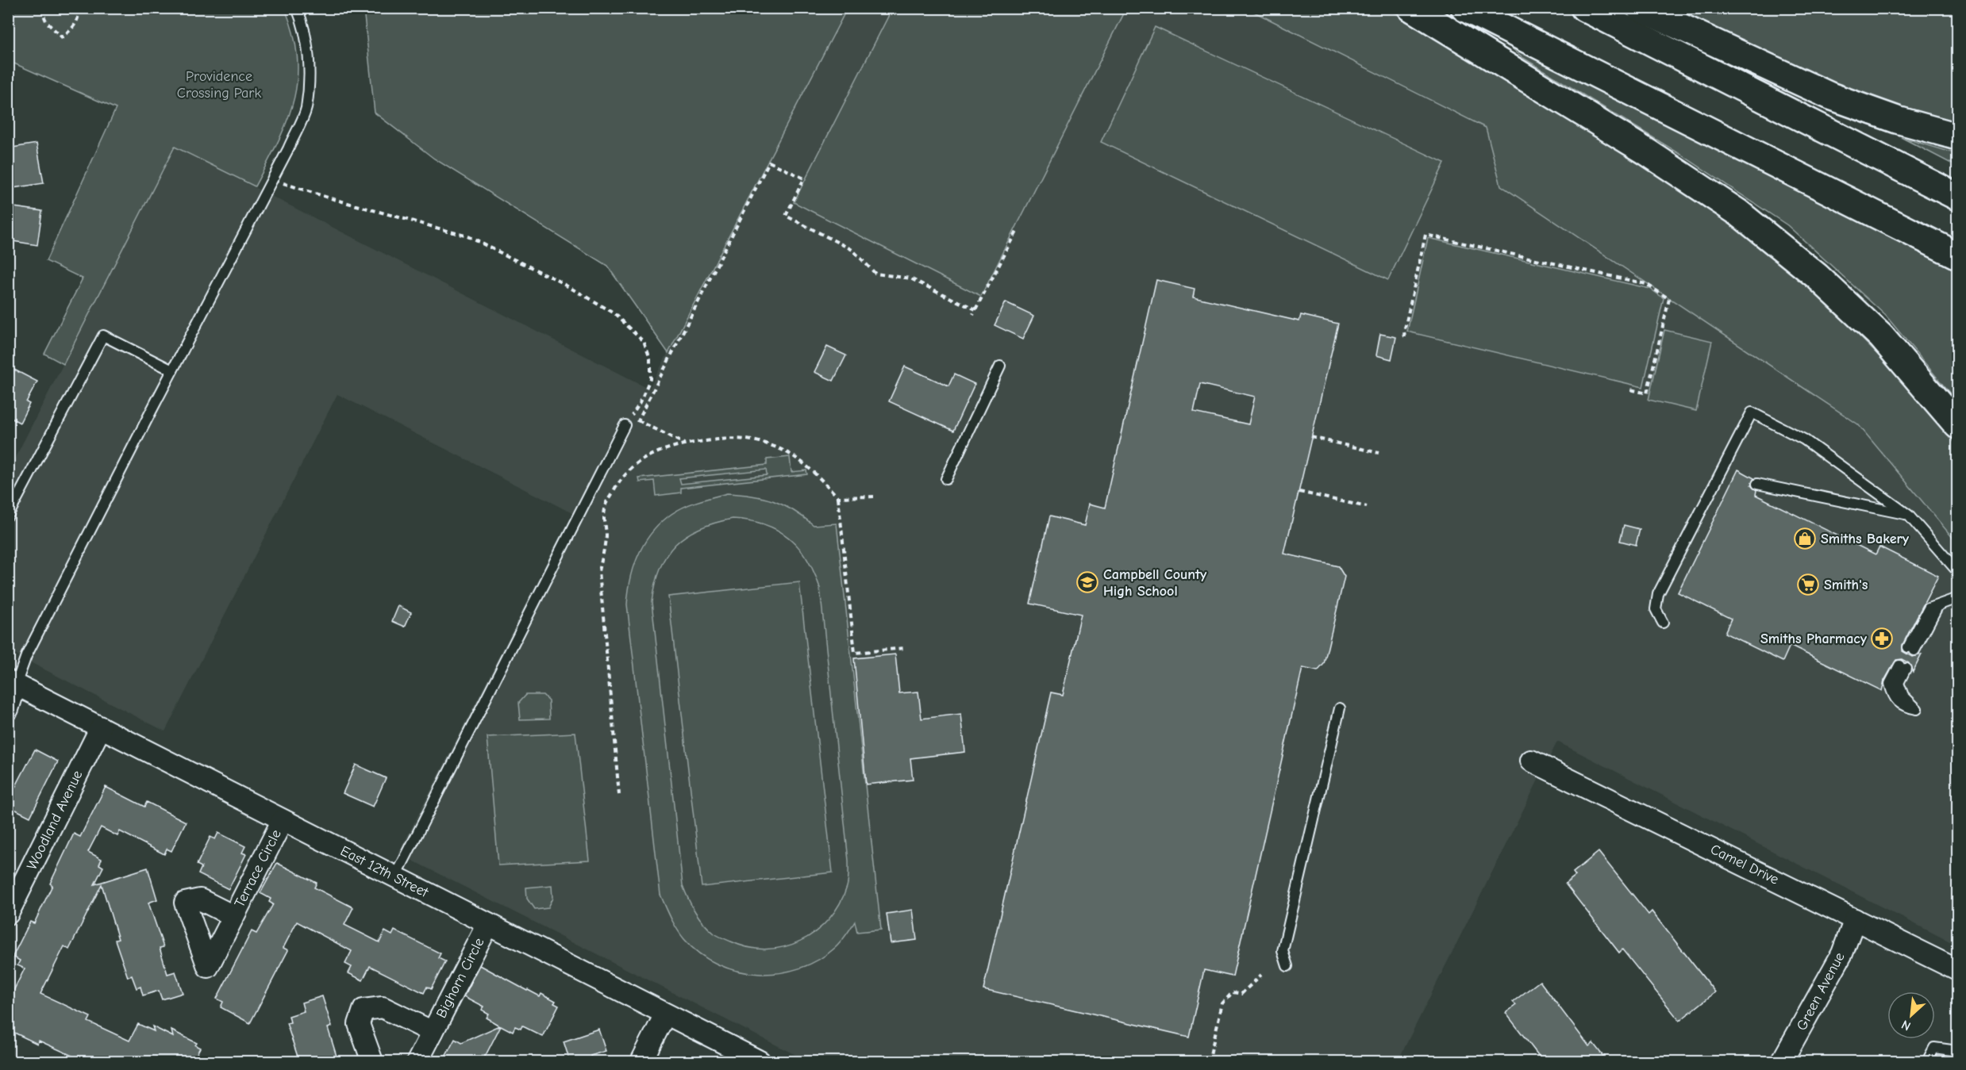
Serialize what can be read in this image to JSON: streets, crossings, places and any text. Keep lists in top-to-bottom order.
{
  "streets": {
    "street": [
      "Woodland Avenue",
      "Camel Drive",
      "Terrace Circle",
      "East 12th Street",
      "Bighorn Circle",
      "Green Avenue"
    ]
  },
  "crossings": [
    ["Woodland Avenue", "East 12th Street"],
    ["Camel Drive", "Green Avenue"],
    ["Terrace Circle", "East 12th Street"],
    ["East 12th Street", "Bighorn Circle"]
  ],
  "parks": ["Providence Crossing Park"],
  "places": {
    "shop": ["Smiths Bakery"],
    "school or university": ["Campbell County High School"],
    "supermarket": ["Smith's"],
    "pharmacy": ["Smiths Pharmacy"]
  },
  "north": "bottom left"
}
